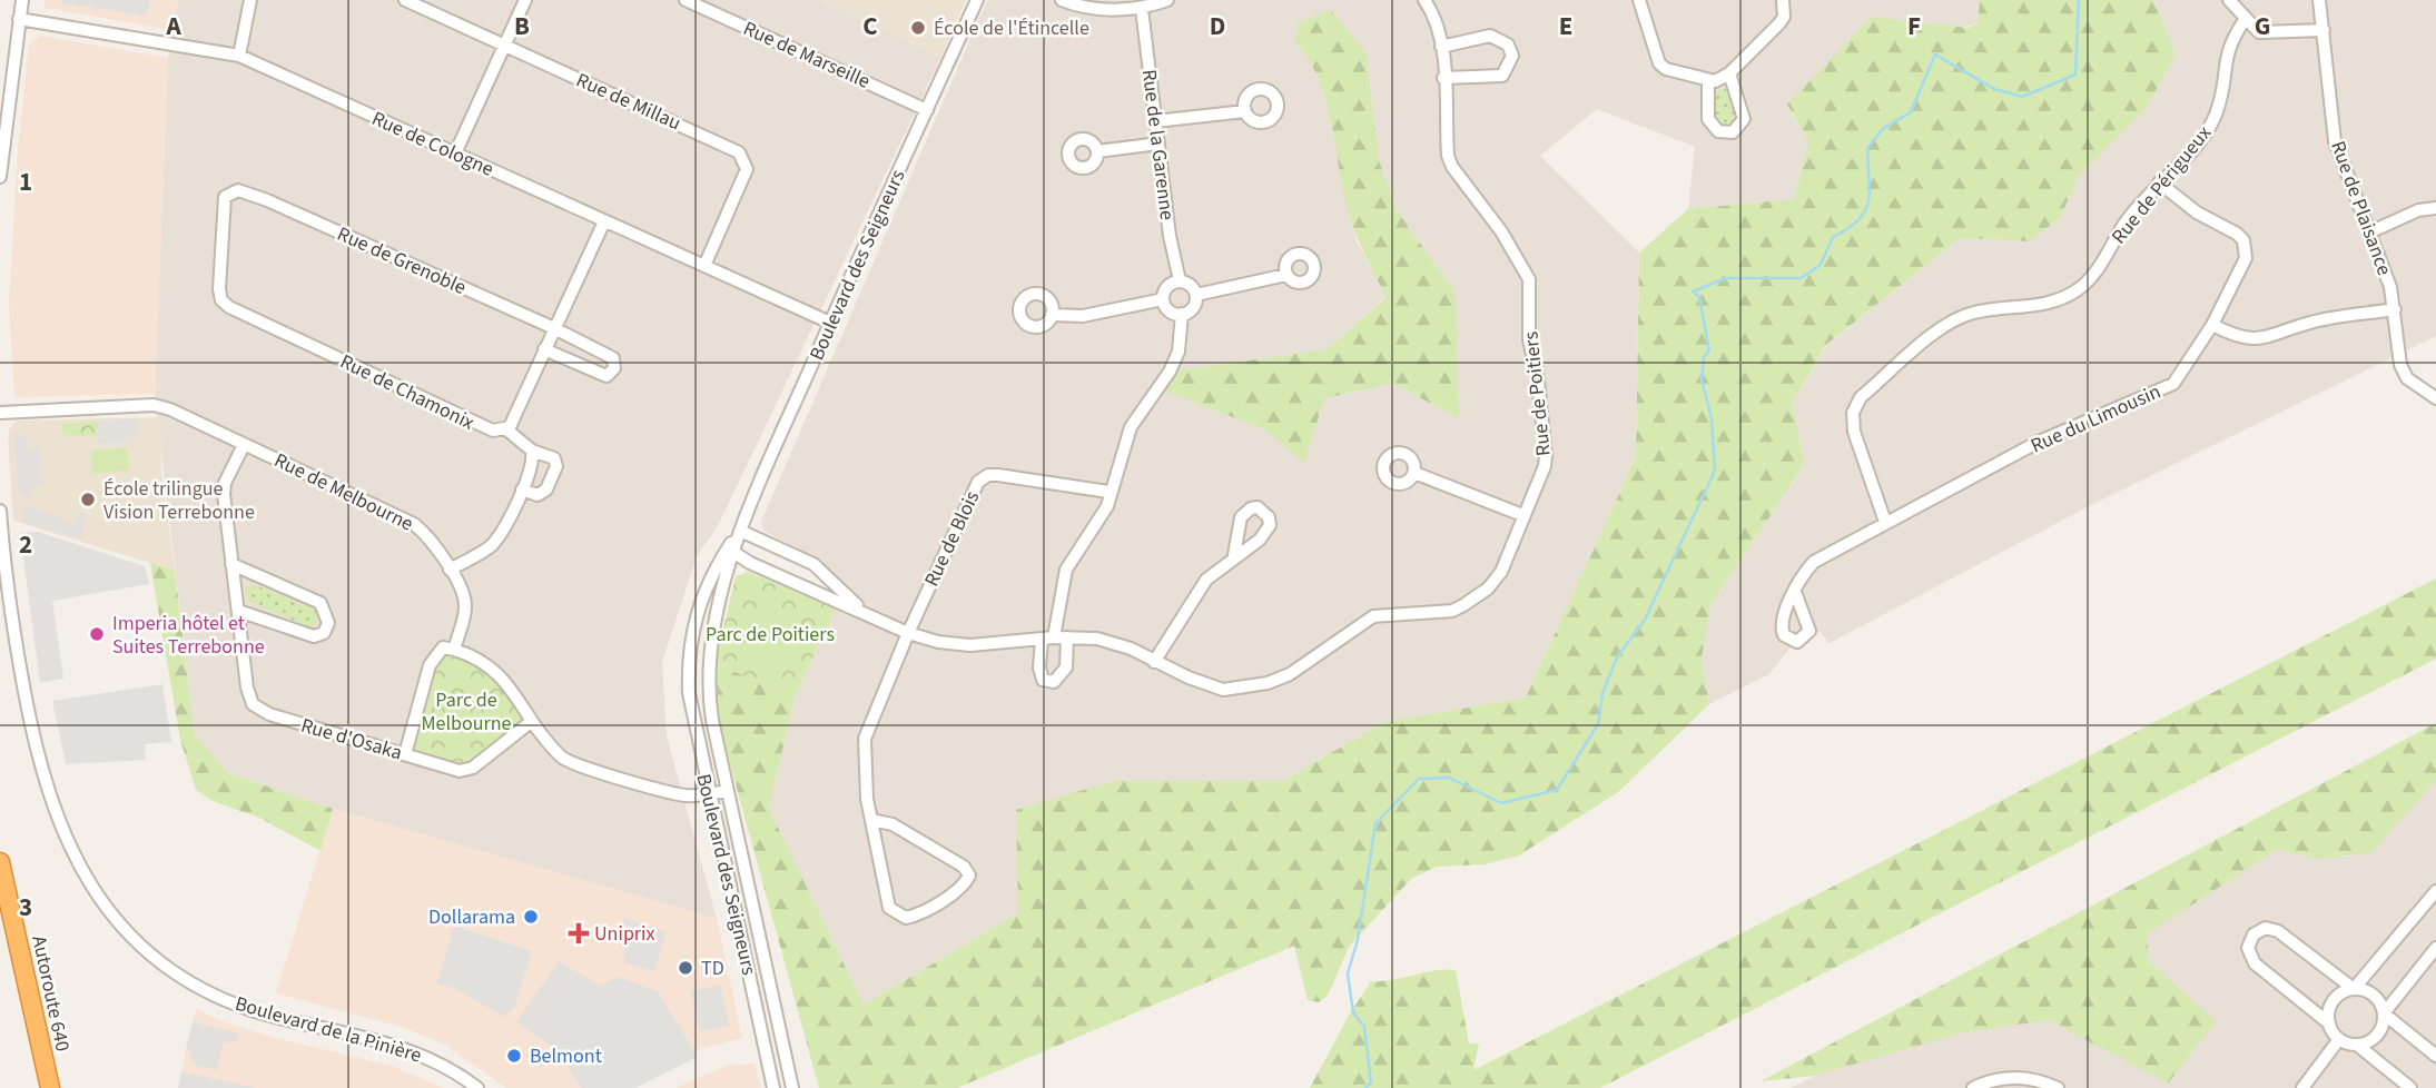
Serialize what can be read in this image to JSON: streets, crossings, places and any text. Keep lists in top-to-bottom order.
{
  "streets": {
    "highway": ["Autoroute 640"],
    "street": [
      "Rue de Marseille",
      "Rue de Millau",
      "Rue de Cologne",
      "Rue de la Garenne",
      "Rue de Périgueux",
      "Rue de Plaisance",
      "Rue de Grenoble",
      "Boulevard des Seigneurs",
      "Rue de Chamonix",
      "Rue de Poitiers",
      "Rue du Limousin",
      "Rue de Melbourne",
      "Rue de Blois",
      "Rue d'Osaka",
      "Boulevard de la Pinière"
    ]
  },
  "crossings": [
    ["Rue de Marseille", "Boulevard des Seigneurs"],
    ["Rue de Millau", "Rue de Cologne"],
    ["Rue de Cologne", "Boulevard des Seigneurs"],
    ["Rue de Périgueux", "Rue du Limousin"],
    ["Rue de Grenoble", "Rue de Chamonix"],
    ["Boulevard des Seigneurs", "Rue de Poitiers"],
    ["Rue de Poitiers", "Rue de Blois"],
    ["Rue de Melbourne", "Rue d'Osaka"]
  ],
  "parks": ["Parc de Poitiers", "Parc de Melbourne"],
  "places": {
    "other": [
      "École de l'Étincelle",
      "École trilingue Vision Terrebonne",
      "Imperia hôtel et Suites Terrebonne",
      "Dollarama",
      "TD",
      "Belmont"
    ],
    "health": ["Uniprix"]
  },
  "grid": {
    "columns": [
      "A",
      "B",
      "C",
      "D",
      "E",
      "F",
      "G"
    ],
    "rows": ["1", "2", "3"]
  }
}
